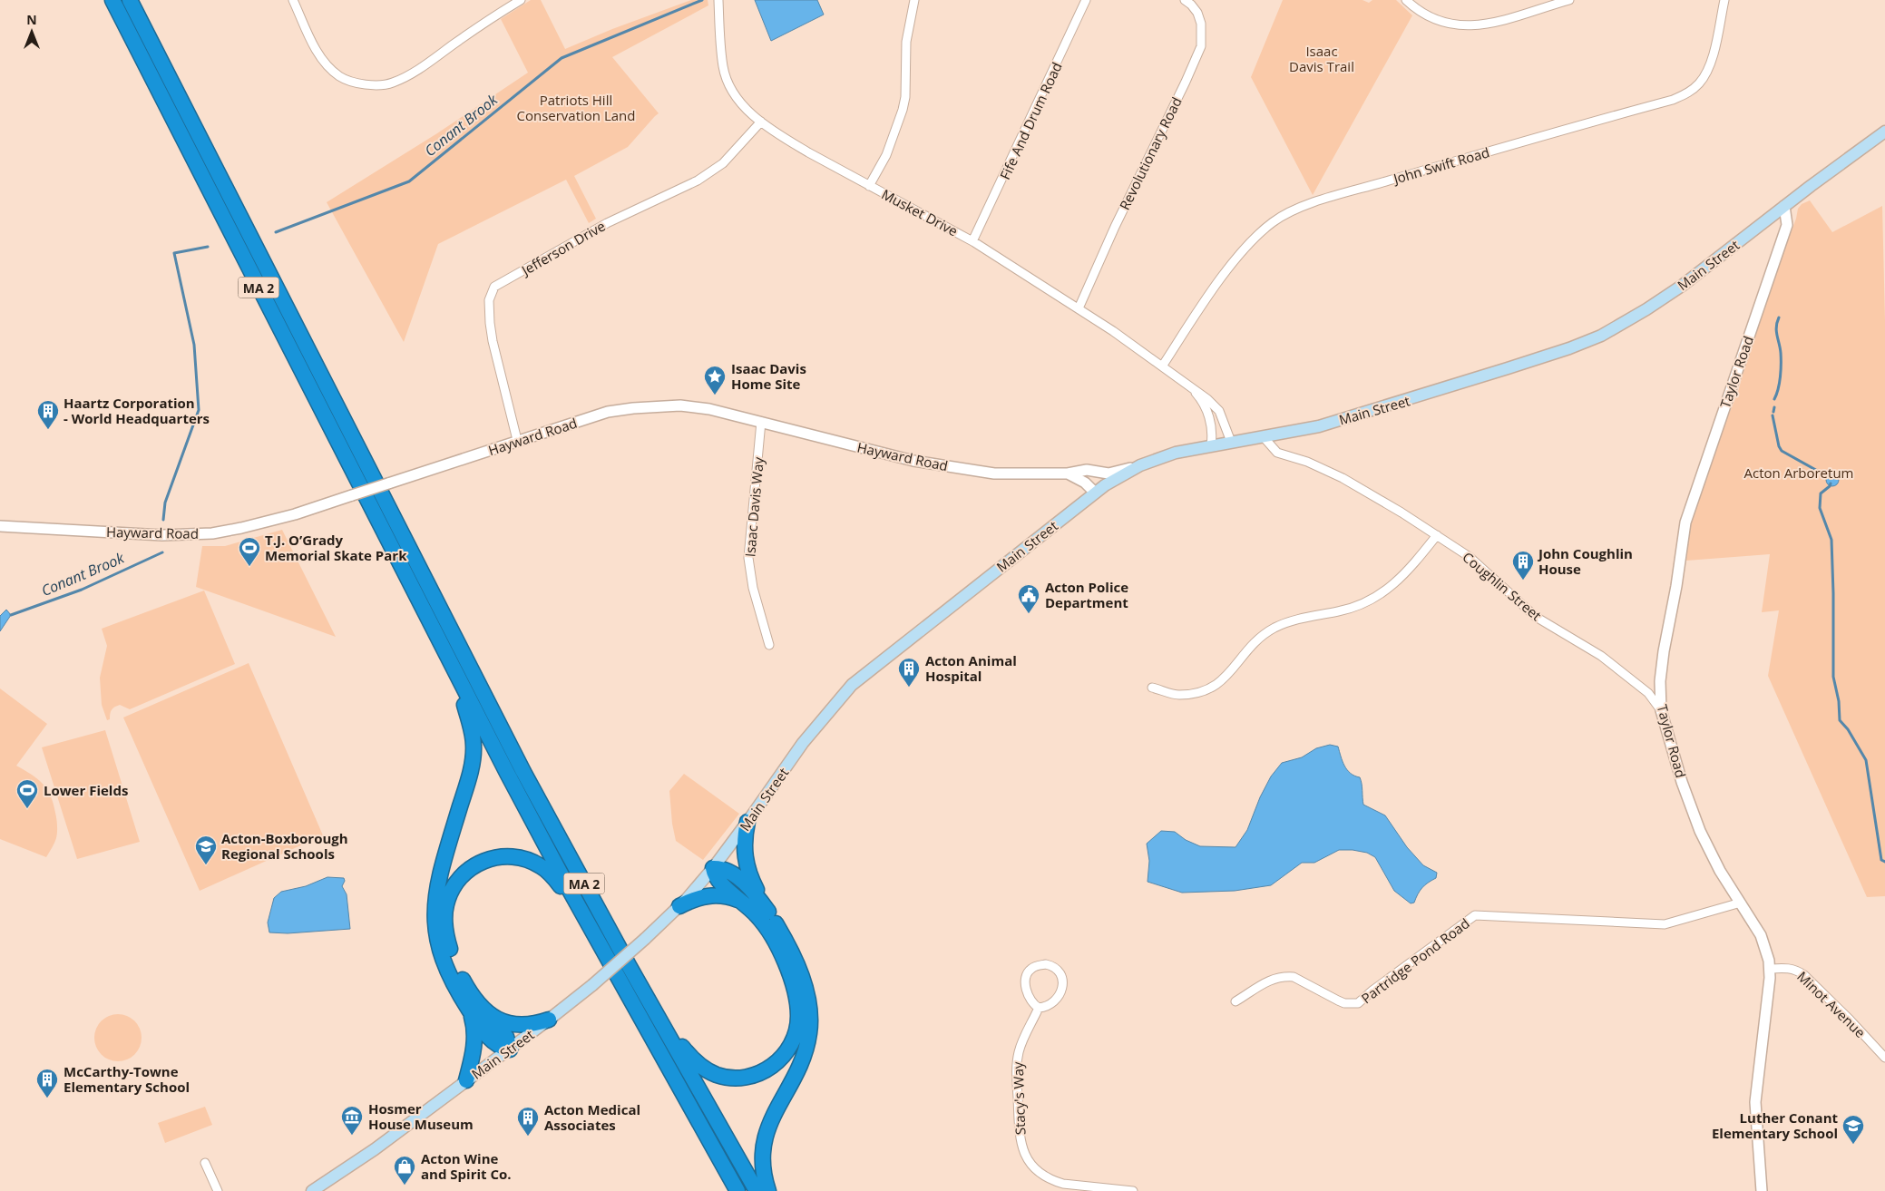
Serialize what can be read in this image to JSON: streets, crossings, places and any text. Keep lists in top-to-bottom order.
{
  "streets": {
    "highway": ["MA 2"],
    "main road": ["Main Street"],
    "street": [
      "Fife And Drum Road",
      "Revolutionary Road",
      "John Swift Road",
      "Musket Drive",
      "Jefferson Drive",
      "Taylor Road",
      "Hayward Road",
      "Isaac Davis Way",
      "Coughlin Street",
      "Partridge Pond Road",
      "Minot Avenue",
      "Stacy's Way"
    ]
  },
  "crossings": [
    ["Fife And Drum Road", "Musket Drive"],
    ["Revolutionary Road", "Musket Drive"],
    ["John Swift Road", "Musket Drive"],
    ["Musket Drive", "Jefferson Drive"],
    ["Musket Drive", "Main Street"],
    ["Jefferson Drive", "Hayward Road"],
    ["Main Street", "Taylor Road"],
    ["Main Street", "Hayward Road"],
    ["Main Street", "Coughlin Street"],
    ["Taylor Road", "Coughlin Street"],
    ["Taylor Road", "Partridge Pond Road"],
    ["Taylor Road", "Minot Avenue"],
    ["Hayward Road", "Isaac Davis Way"]
  ],
  "water": ["Conant Brook"],
  "parks": ["Isaac Davis Trail", "Patriots Hill Conservation Land", "Acton Arboretum"],
  "places": {
    "place": ["Isaac Davis Home Site"],
    "building": [
      "Haartz Corporation - World Headquarters",
      "John Coughlin House",
      "Acton Animal Hospital",
      "McCarthy-Towne Elementary School",
      "Acton Medical Associates"
    ],
    "sports": ["T.J. O’Grady Memorial Skate Park", "Lower Fields"],
    "public building": ["Acton Police Department"],
    "school or university": ["Acton-Boxborough Regional Schools", "Luther Conant Elementary School"],
    "museum": ["Hosmer House Museum"],
    "shop": ["Acton Wine and Spirit Co."]
  },
  "north": "top"
}
